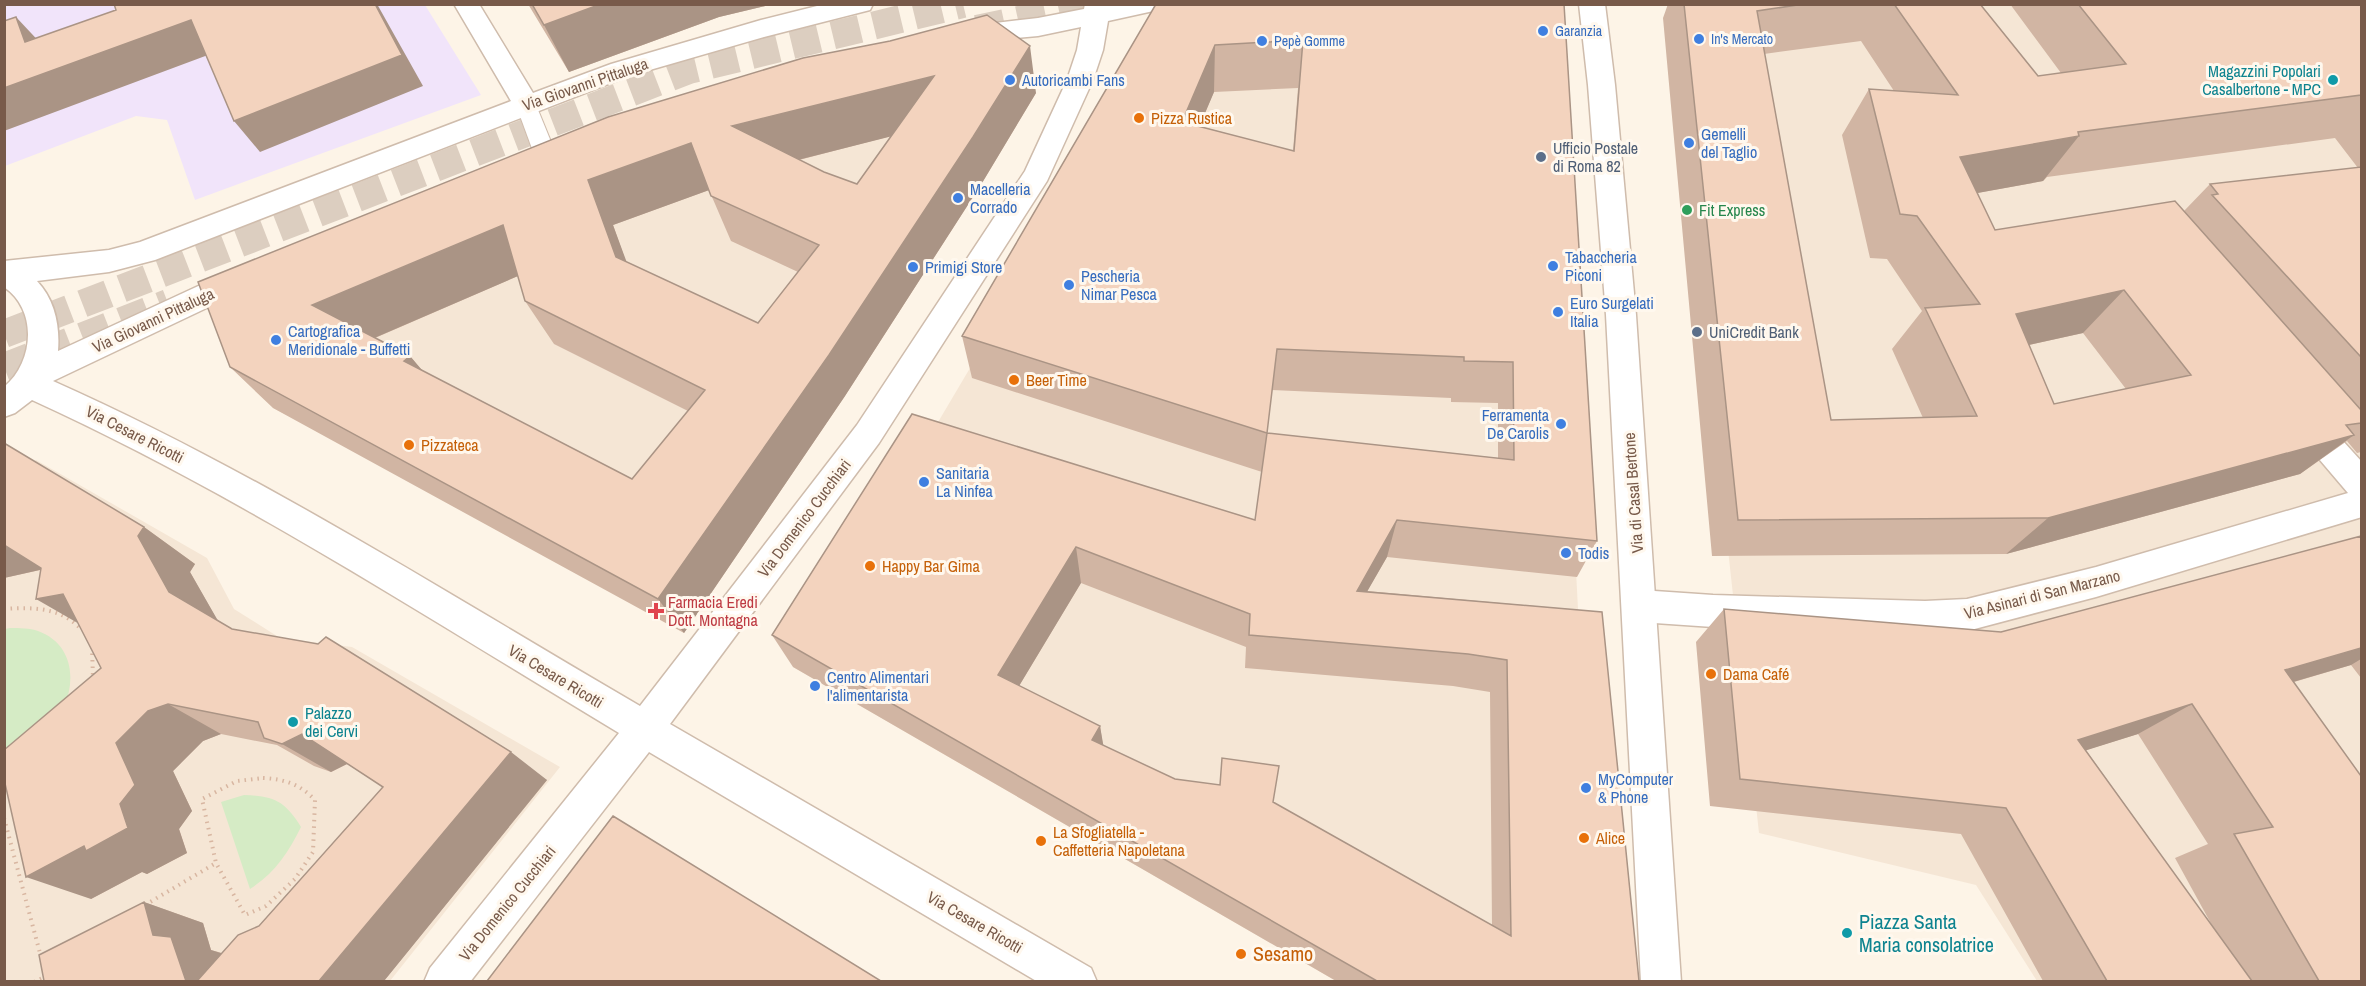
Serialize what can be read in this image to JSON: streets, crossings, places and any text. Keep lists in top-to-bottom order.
{
  "streets": {
    "street": [
      "Via Giovanni Pittaluga",
      "Via Cesare Ricotti",
      "Via di Casal Bertone",
      "Via Domenico Cucchiari",
      "Via Asinari di San Marzano"
    ]
  },
  "crossings": [
    ["Via Giovanni Pittaluga", "Via Cesare Ricotti"],
    ["Via Cesare Ricotti", "Via Domenico Cucchiari"],
    ["Via di Casal Bertone", "Via Asinari di San Marzano"]
  ],
  "places": {
    "other": [
      "Garanzia",
      "In's Mercato",
      "Pepè Gomme",
      "Autoricambi Fans",
      "Magazzini Popolari Casalbertone - MPC",
      "Pizza Rustica",
      "Gemelli del Taglio",
      "Ufficio Postale di Roma 82",
      "Macelleria Corrado",
      "Fit Express",
      "Tabaccheria Piconi",
      "Primigi Store",
      "Pescheria Nimar Pesca",
      "Euro Surgelati Italia",
      "UniCredit Bank",
      "Cartografica Meridionale - Buffetti",
      "Beer Time",
      "Ferramenta De Carolis",
      "Pizzateca",
      "Sanitaria La Ninfea",
      "Todis",
      "Happy Bar Gima",
      "Dama Café",
      "Centro Alimentari l'alimentarista",
      "Palazzo dei Cervi",
      "MyComputer & Phone",
      "Alice",
      "La Sfogliatella - Caffetteria Napoletana",
      "Piazza Santa Maria consolatrice",
      "Sesamo"
    ],
    "health": ["Farmacia Eredi Dott. Montagna"]
  }
}
